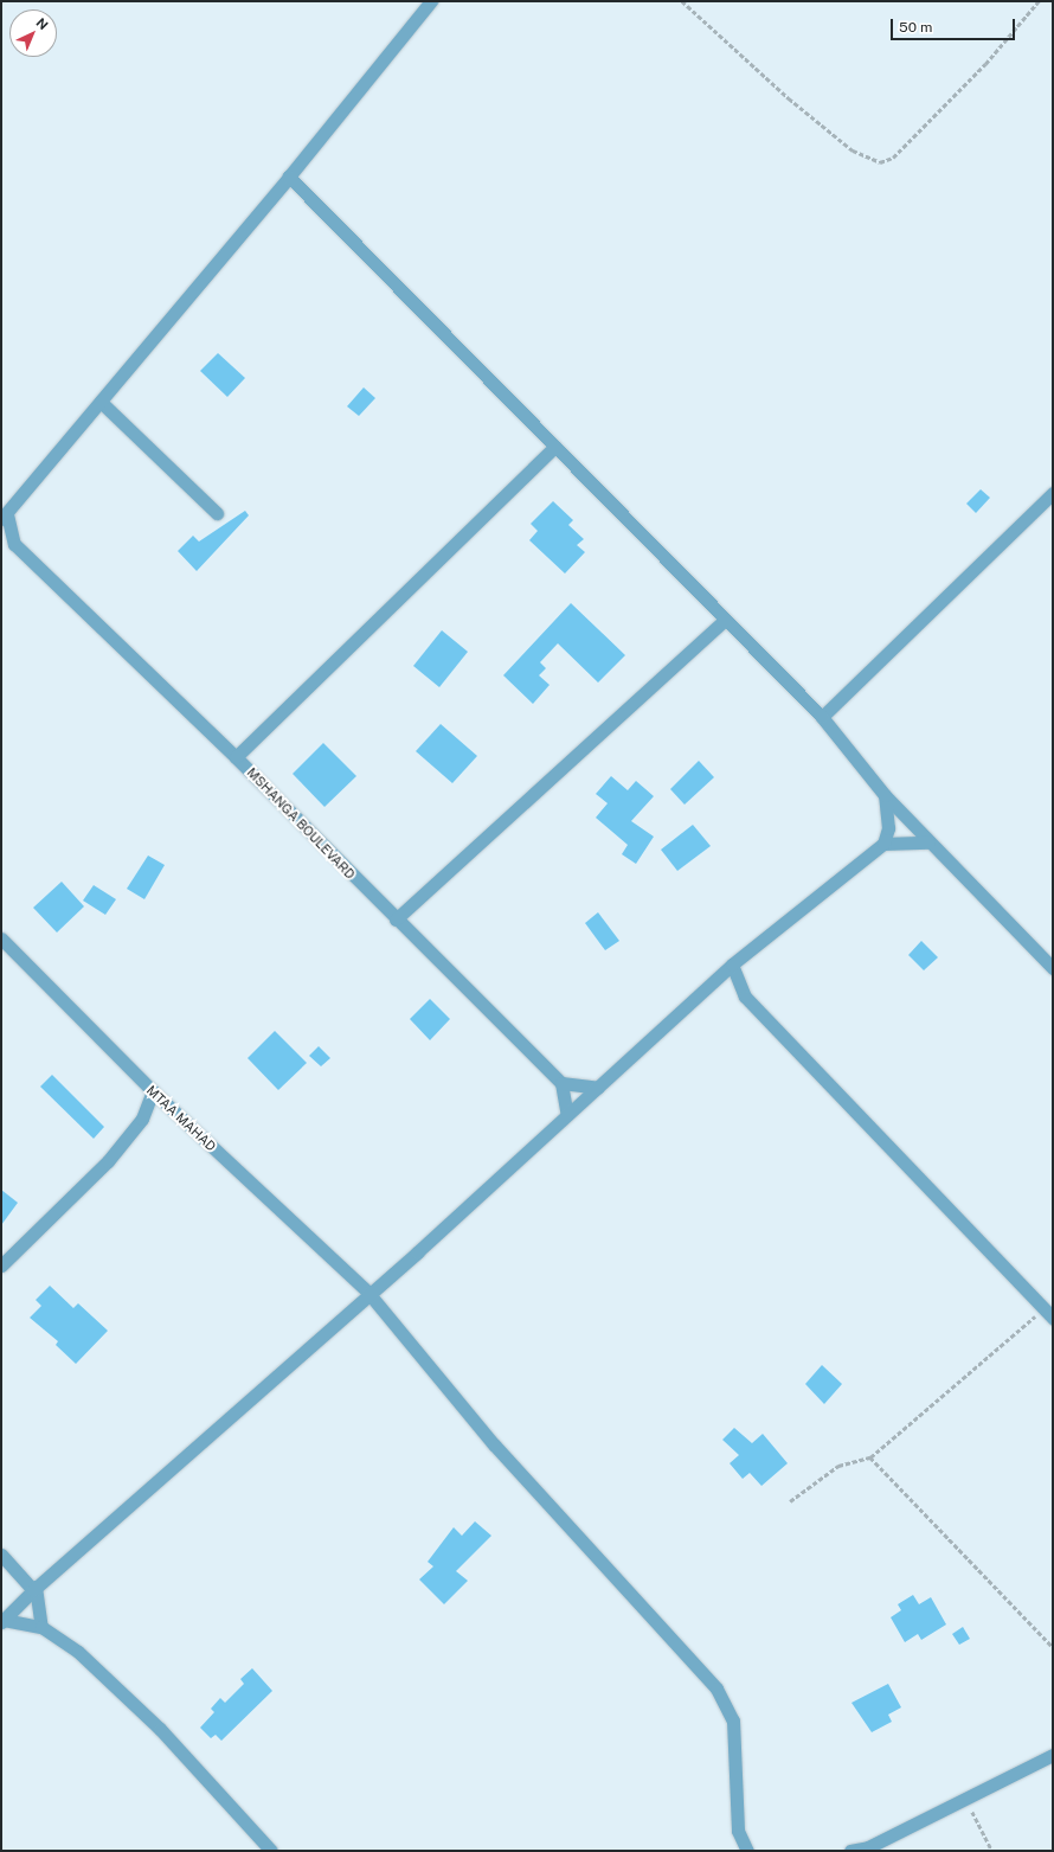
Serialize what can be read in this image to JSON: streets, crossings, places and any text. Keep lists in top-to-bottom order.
{
  "streets": {
    "street": ["MSHANGA BOULEVARD", "MTAA MAHAD"]
  },
  "scale_bar": "50 m",
  "north": "top right"
}
